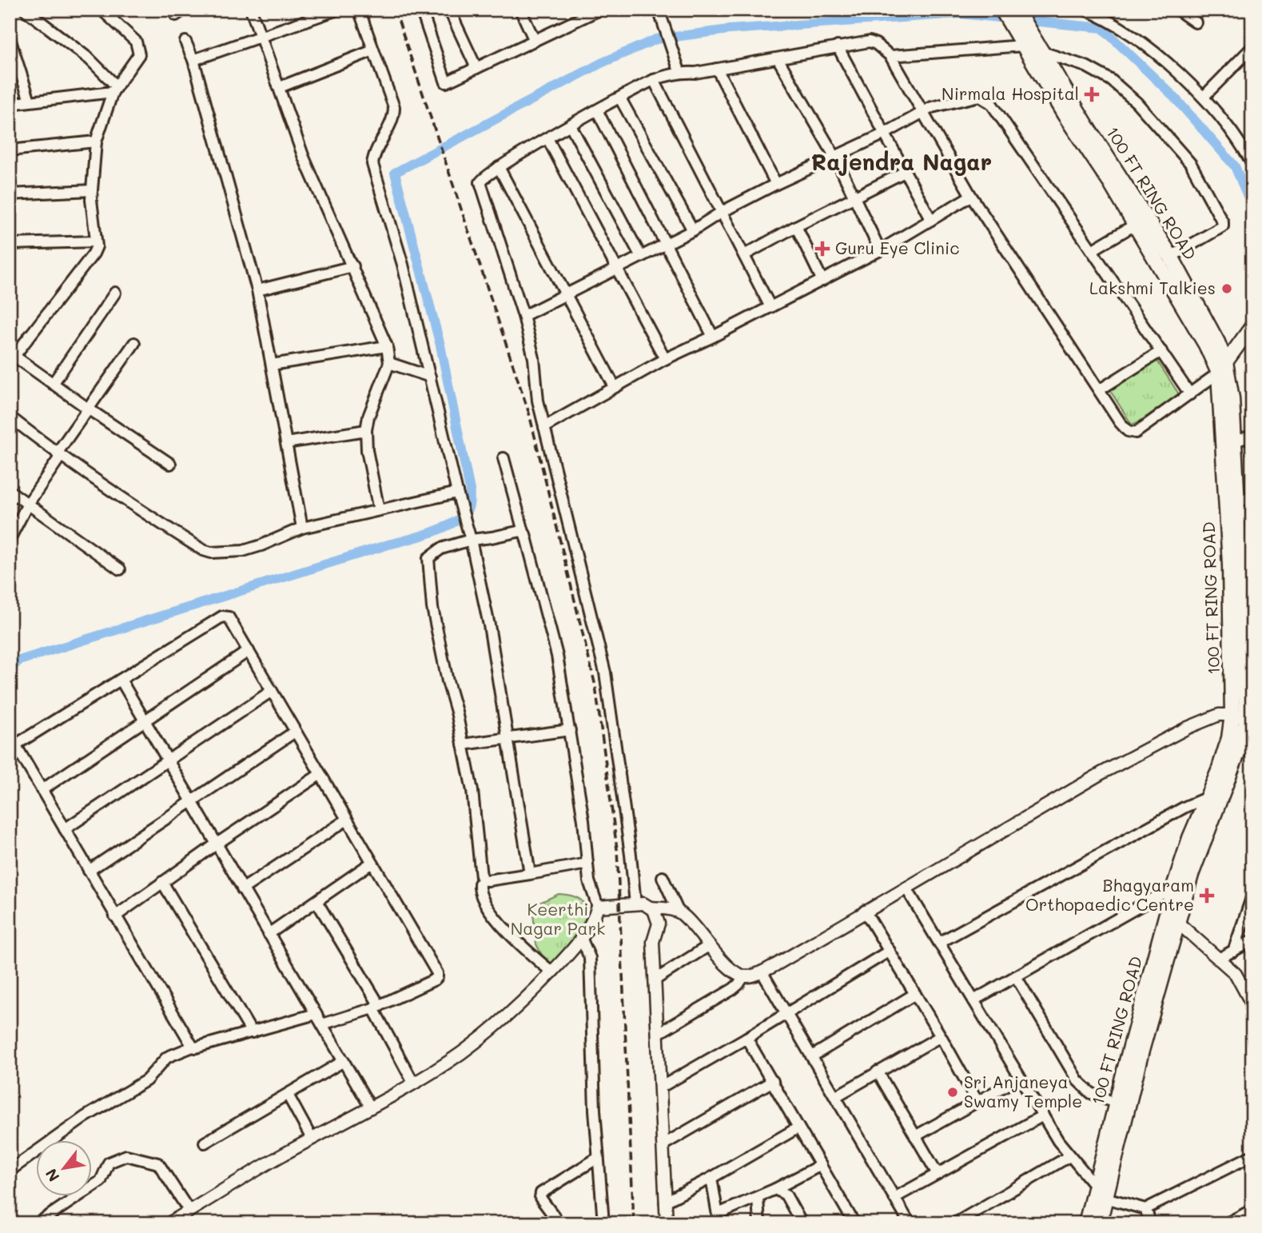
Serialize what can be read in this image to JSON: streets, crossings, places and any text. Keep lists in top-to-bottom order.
{
  "streets": {
    "main road": ["100 FT RING ROAD"]
  },
  "districts": ["Rajendra Nagar"],
  "parks": ["Keerthi Nagar Park"],
  "places": {
    "health": ["Nirmala Hospital", "Guru Eye Clinic", "Bhagyaram Orthopaedic Centre"],
    "other": ["Lakshmi Talkies", "Sri Anjaneya Swamy Temple"]
  },
  "north": "bottom left"
}
